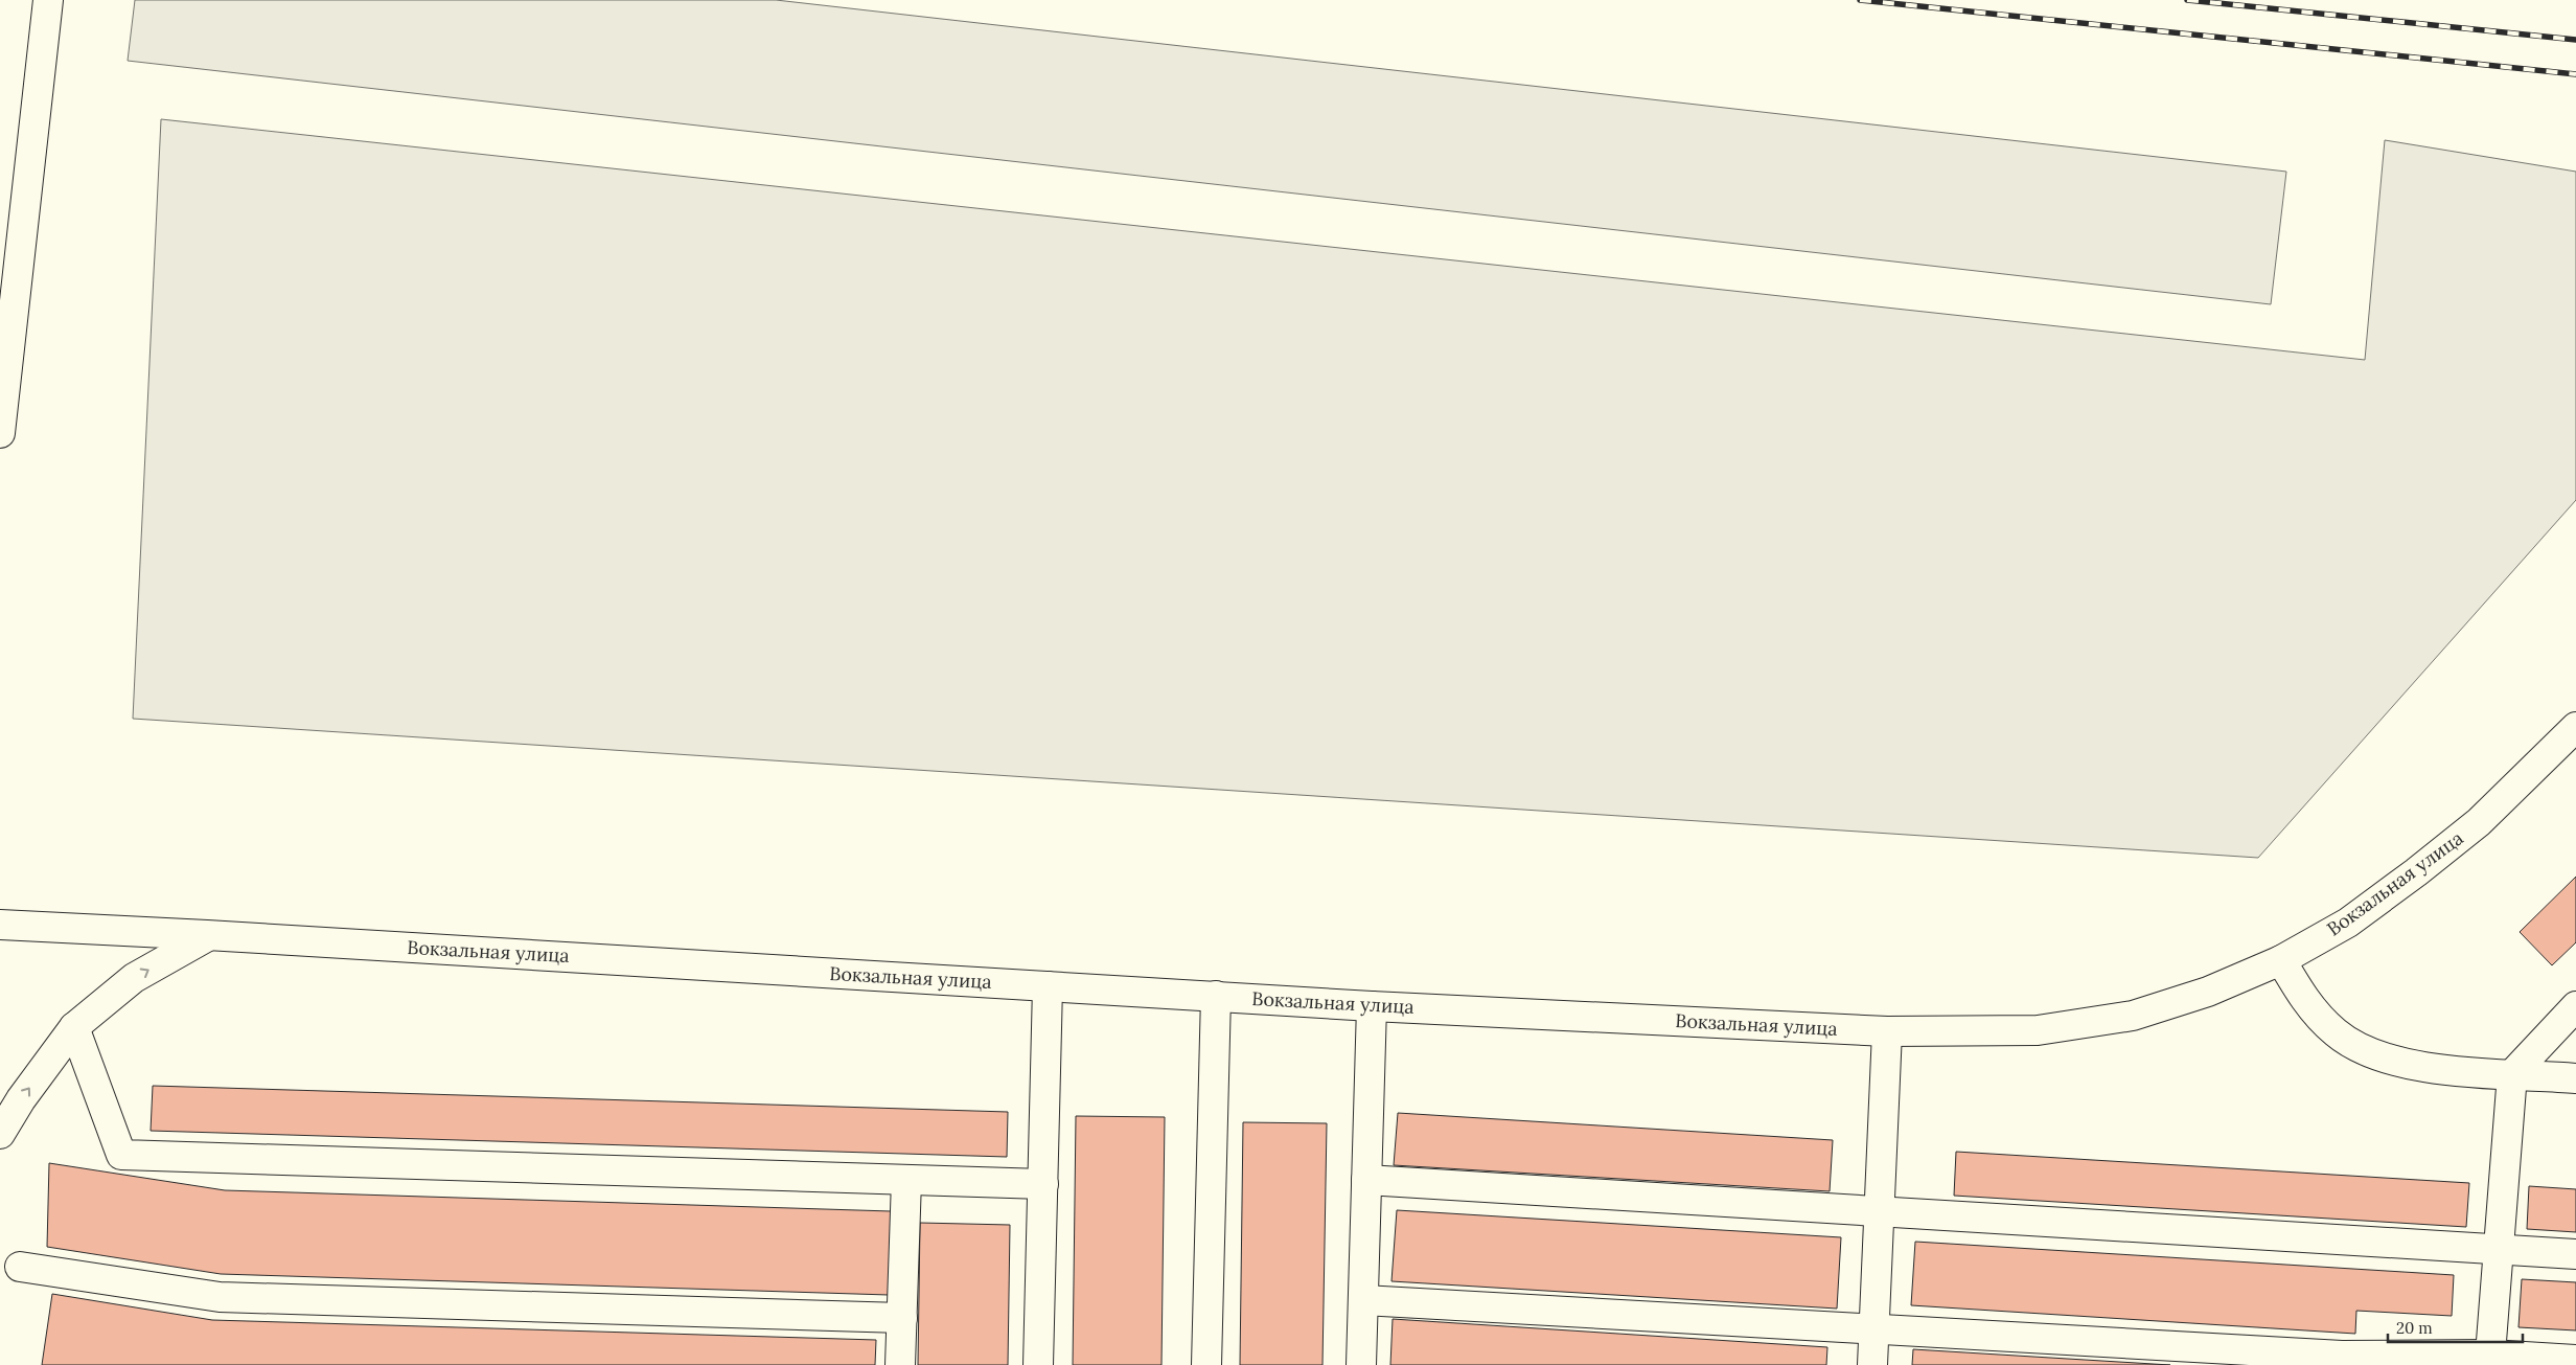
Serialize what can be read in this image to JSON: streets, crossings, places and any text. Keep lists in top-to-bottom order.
{
  "streets": {
    "main road": ["Вокзальная улица"]
  },
  "scale_bar": "20 m"
}
